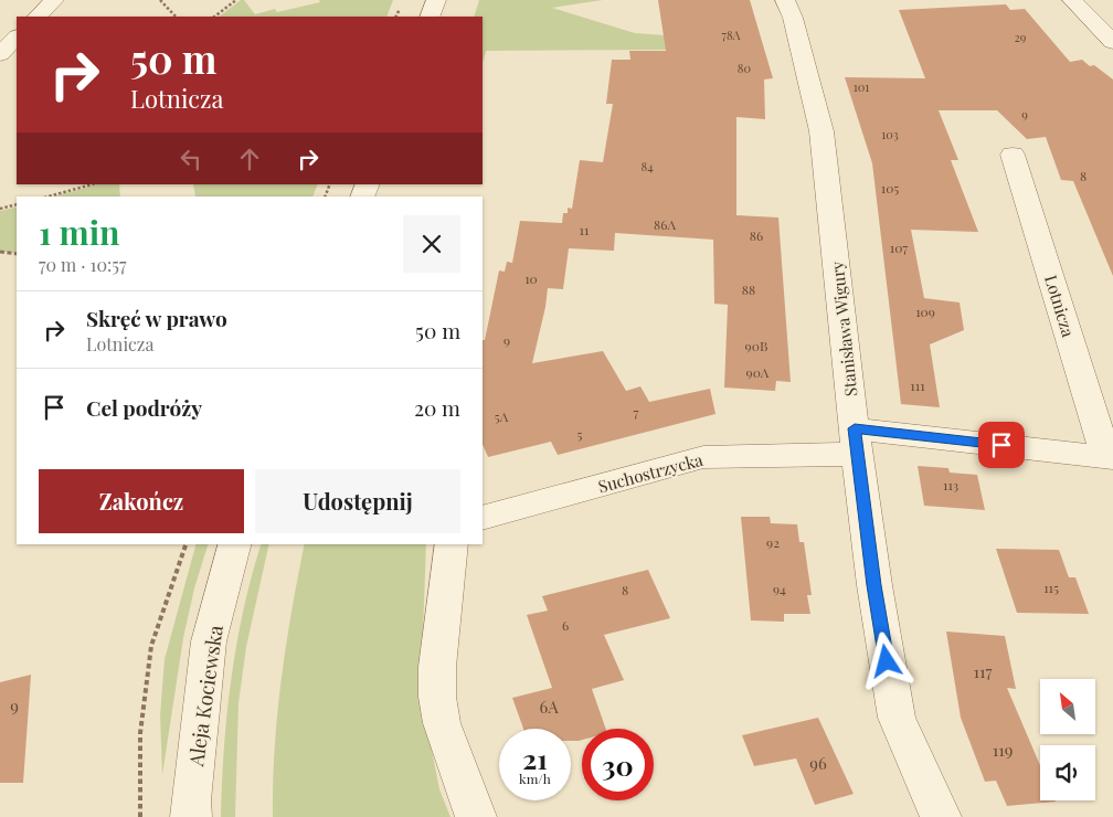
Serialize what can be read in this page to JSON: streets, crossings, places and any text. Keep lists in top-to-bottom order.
{
  "streets": {
    "street": [
      "Lotnicza",
      "Stanisława Wigury",
      "Suchostrzycka",
      "Aleja Kociewska"
    ]
  },
  "crossings": [
    ["Lotnicza", "Stanisława Wigury"],
    ["Lotnicza", "Suchostrzycka"],
    ["Stanisława Wigury", "Suchostrzycka"]
  ],
  "house_numbers": [
    "78A",
    "29",
    "80",
    "101",
    "9",
    "103",
    "84",
    "8",
    "105",
    "86A",
    "11",
    "86",
    "107",
    "10",
    "88",
    "109",
    "9",
    "90B",
    "90A",
    "111",
    "7",
    "5A",
    "5",
    "113",
    "92",
    "115",
    "94",
    "8",
    "6",
    "117",
    "9",
    "6A",
    "119",
    "96"
  ],
  "north": "top left",
  "page": {
    "turn": ["50 m", "Lotnicza"],
    "heading": ["1 min", "70 m · 10:57"],
    "list": [
      {
        "name": "Skręć w prawo",
        "note": "Lotnicza",
        "value": "50 m"
      },
      {
        "name": "Cel podróży",
        "value": "20 m"
      }
    ],
    "buttons": ["Zakończ", "Udostępnij"],
    "speed": "21 km/h",
    "limit": "30"
  }
}
